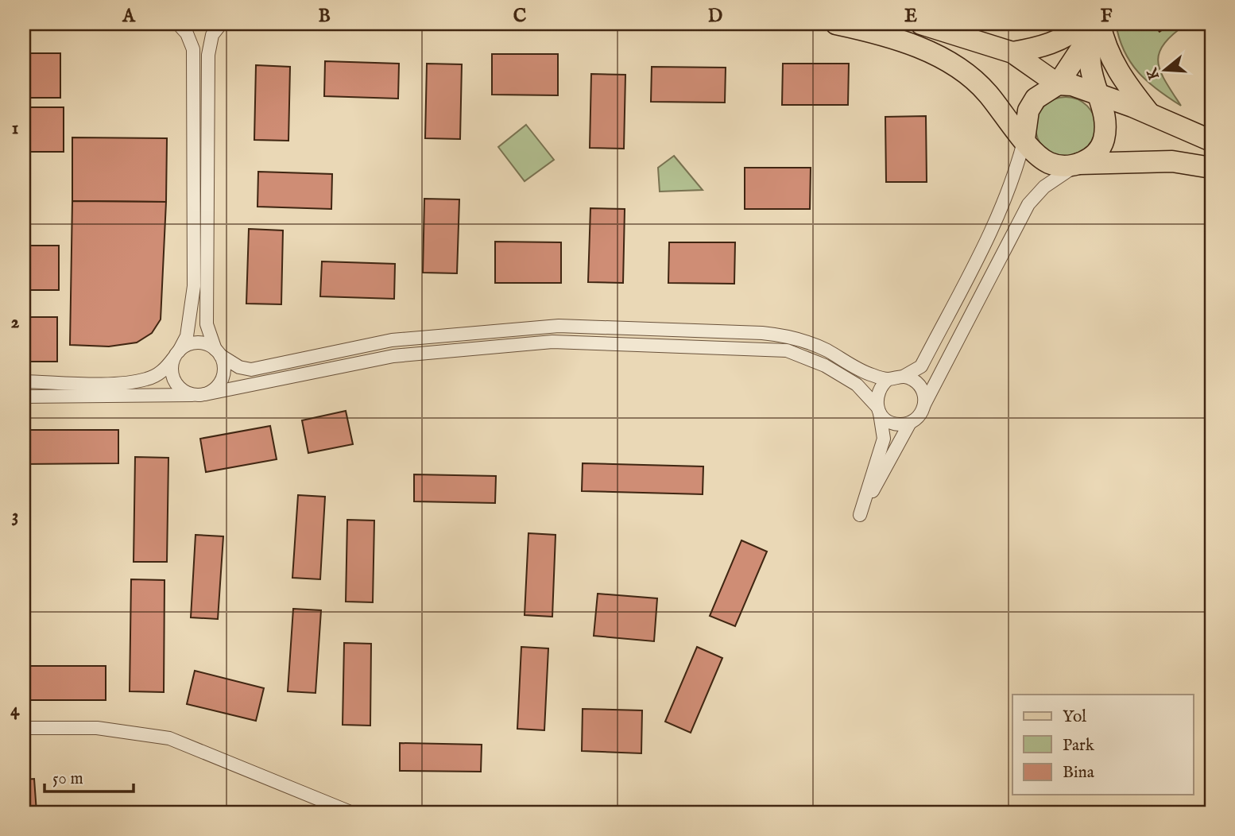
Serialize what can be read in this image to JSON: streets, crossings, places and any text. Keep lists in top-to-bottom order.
{
  "legend": ["Yol", "Park", "Bina"],
  "scale_bar": "50 m",
  "north": "left",
  "grid": {
    "columns": [
      "A",
      "B",
      "C",
      "D",
      "E",
      "F"
    ],
    "rows": [
      "1",
      "2",
      "3",
      "4"
    ]
  }
}
